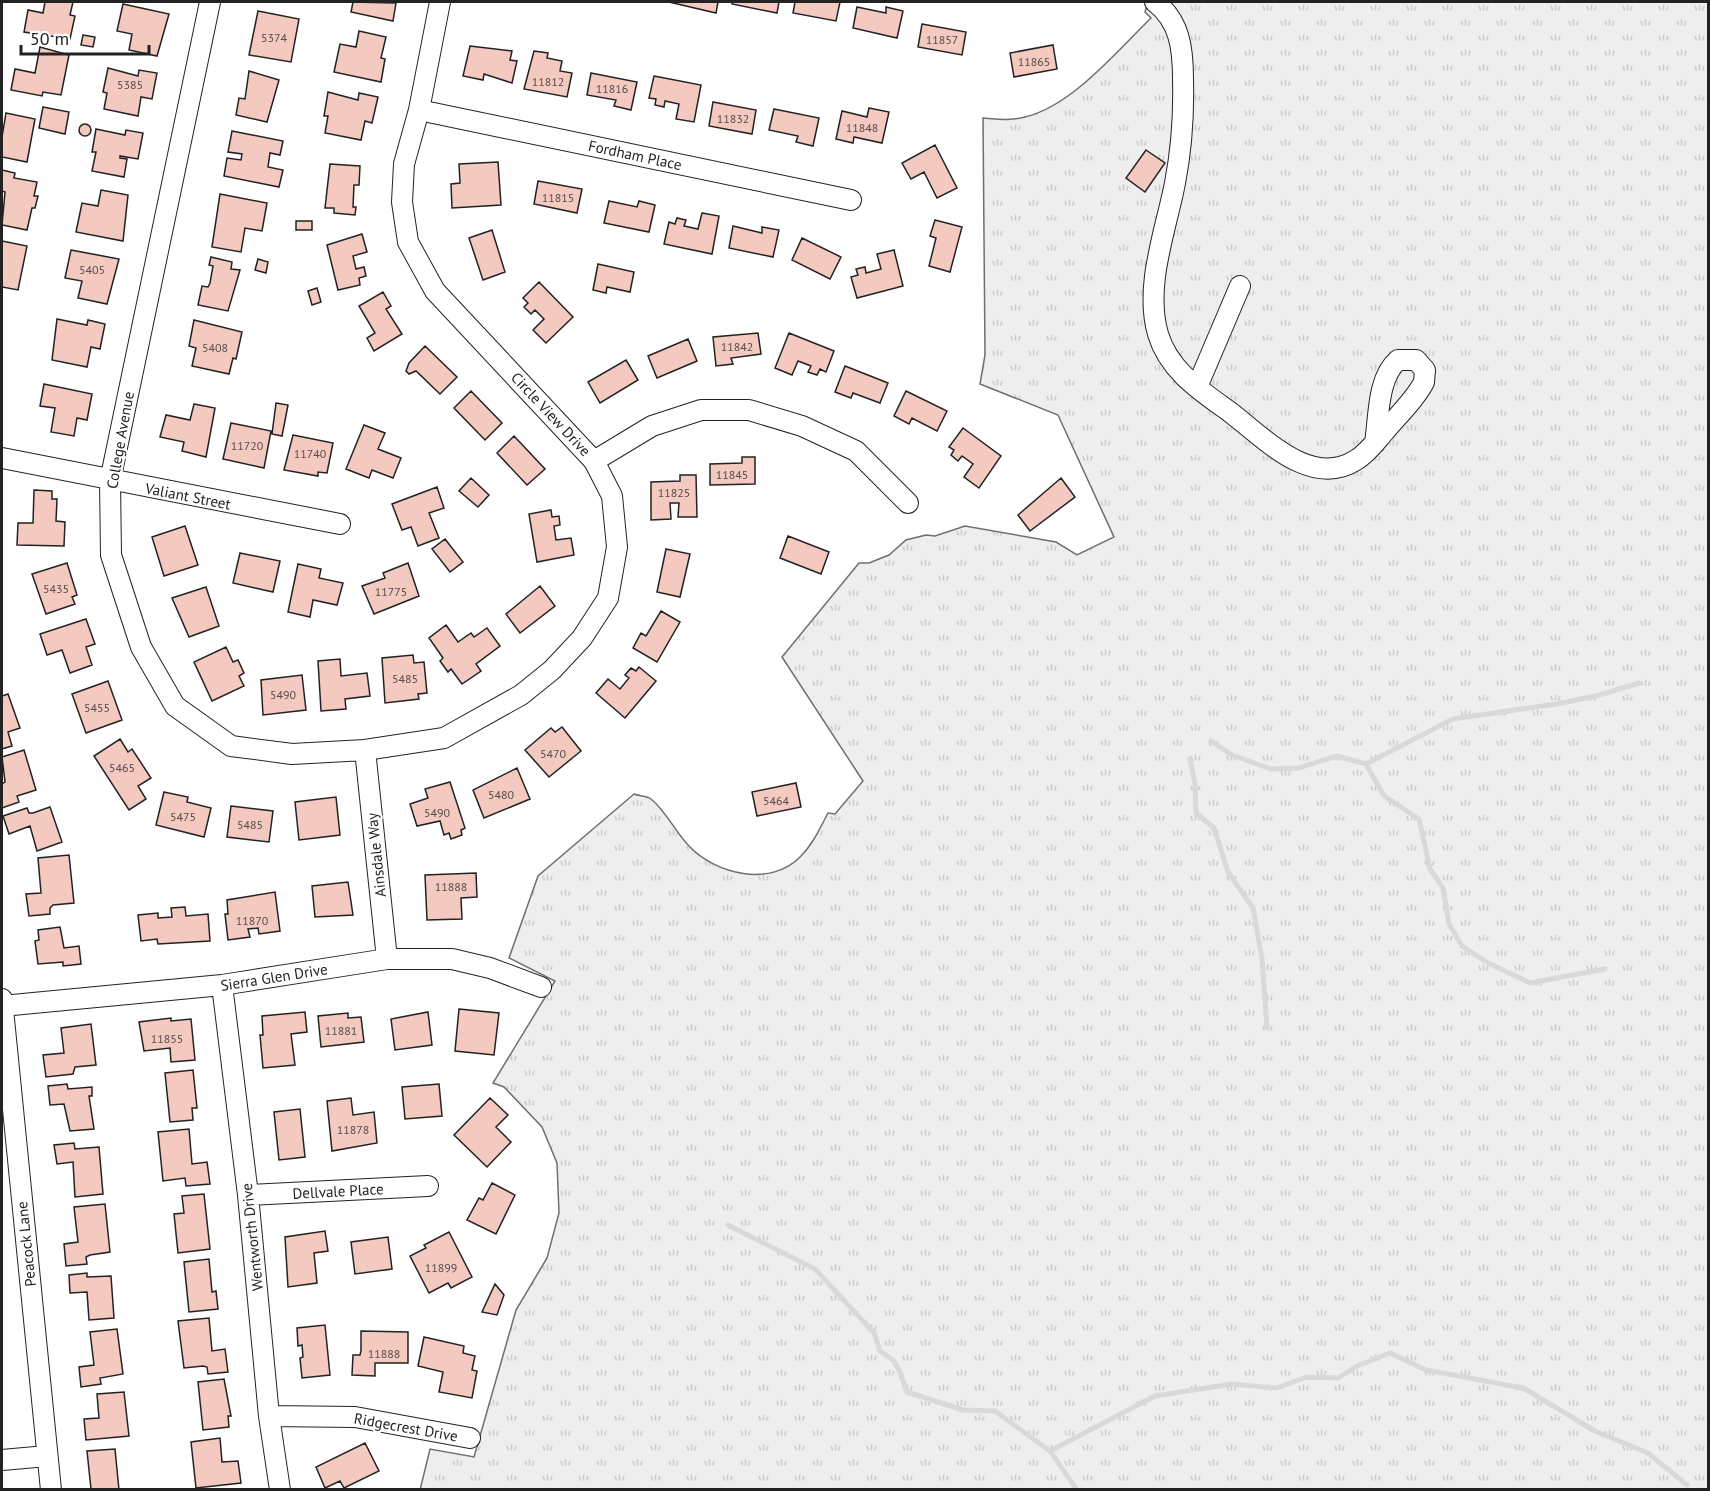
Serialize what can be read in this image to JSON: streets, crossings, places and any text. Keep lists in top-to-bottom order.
{
  "streets": {
    "street": [
      "Fordham Place",
      "Circle View Drive",
      "College Avenue",
      "Valiant Street",
      "Ainsdale Way",
      "Sierra Glen Drive",
      "Dellvale Place",
      "Wentworth Drive",
      "Peacock Lane",
      "Ridgecrest Drive"
    ]
  },
  "crossings": [
    ["Fordham Place", "Circle View Drive"],
    ["Circle View Drive", "College Avenue"],
    ["Circle View Drive", "Ainsdale Way"],
    ["College Avenue", "Valiant Street"],
    ["College Avenue", "Ainsdale Way"],
    ["Ainsdale Way", "Sierra Glen Drive"],
    ["Sierra Glen Drive", "Wentworth Drive"],
    ["Sierra Glen Drive", "Peacock Lane"],
    ["Dellvale Place", "Wentworth Drive"],
    ["Wentworth Drive", "Ridgecrest Drive"]
  ],
  "house_numbers": [
    "5374",
    "11857",
    "11865",
    "11812",
    "5385",
    "11816",
    "11832",
    "11848",
    "11815",
    "5405",
    "11842",
    "5408",
    "11720",
    "11740",
    "11845",
    "11825",
    "5435",
    "11775",
    "5485",
    "5490",
    "5455",
    "5470",
    "5465",
    "5480",
    "5464",
    "5490",
    "5475",
    "5485",
    "11888",
    "11870",
    "11881",
    "11855",
    "11878",
    "11899",
    "11888"
  ],
  "scale_bar": "50 m"
}
